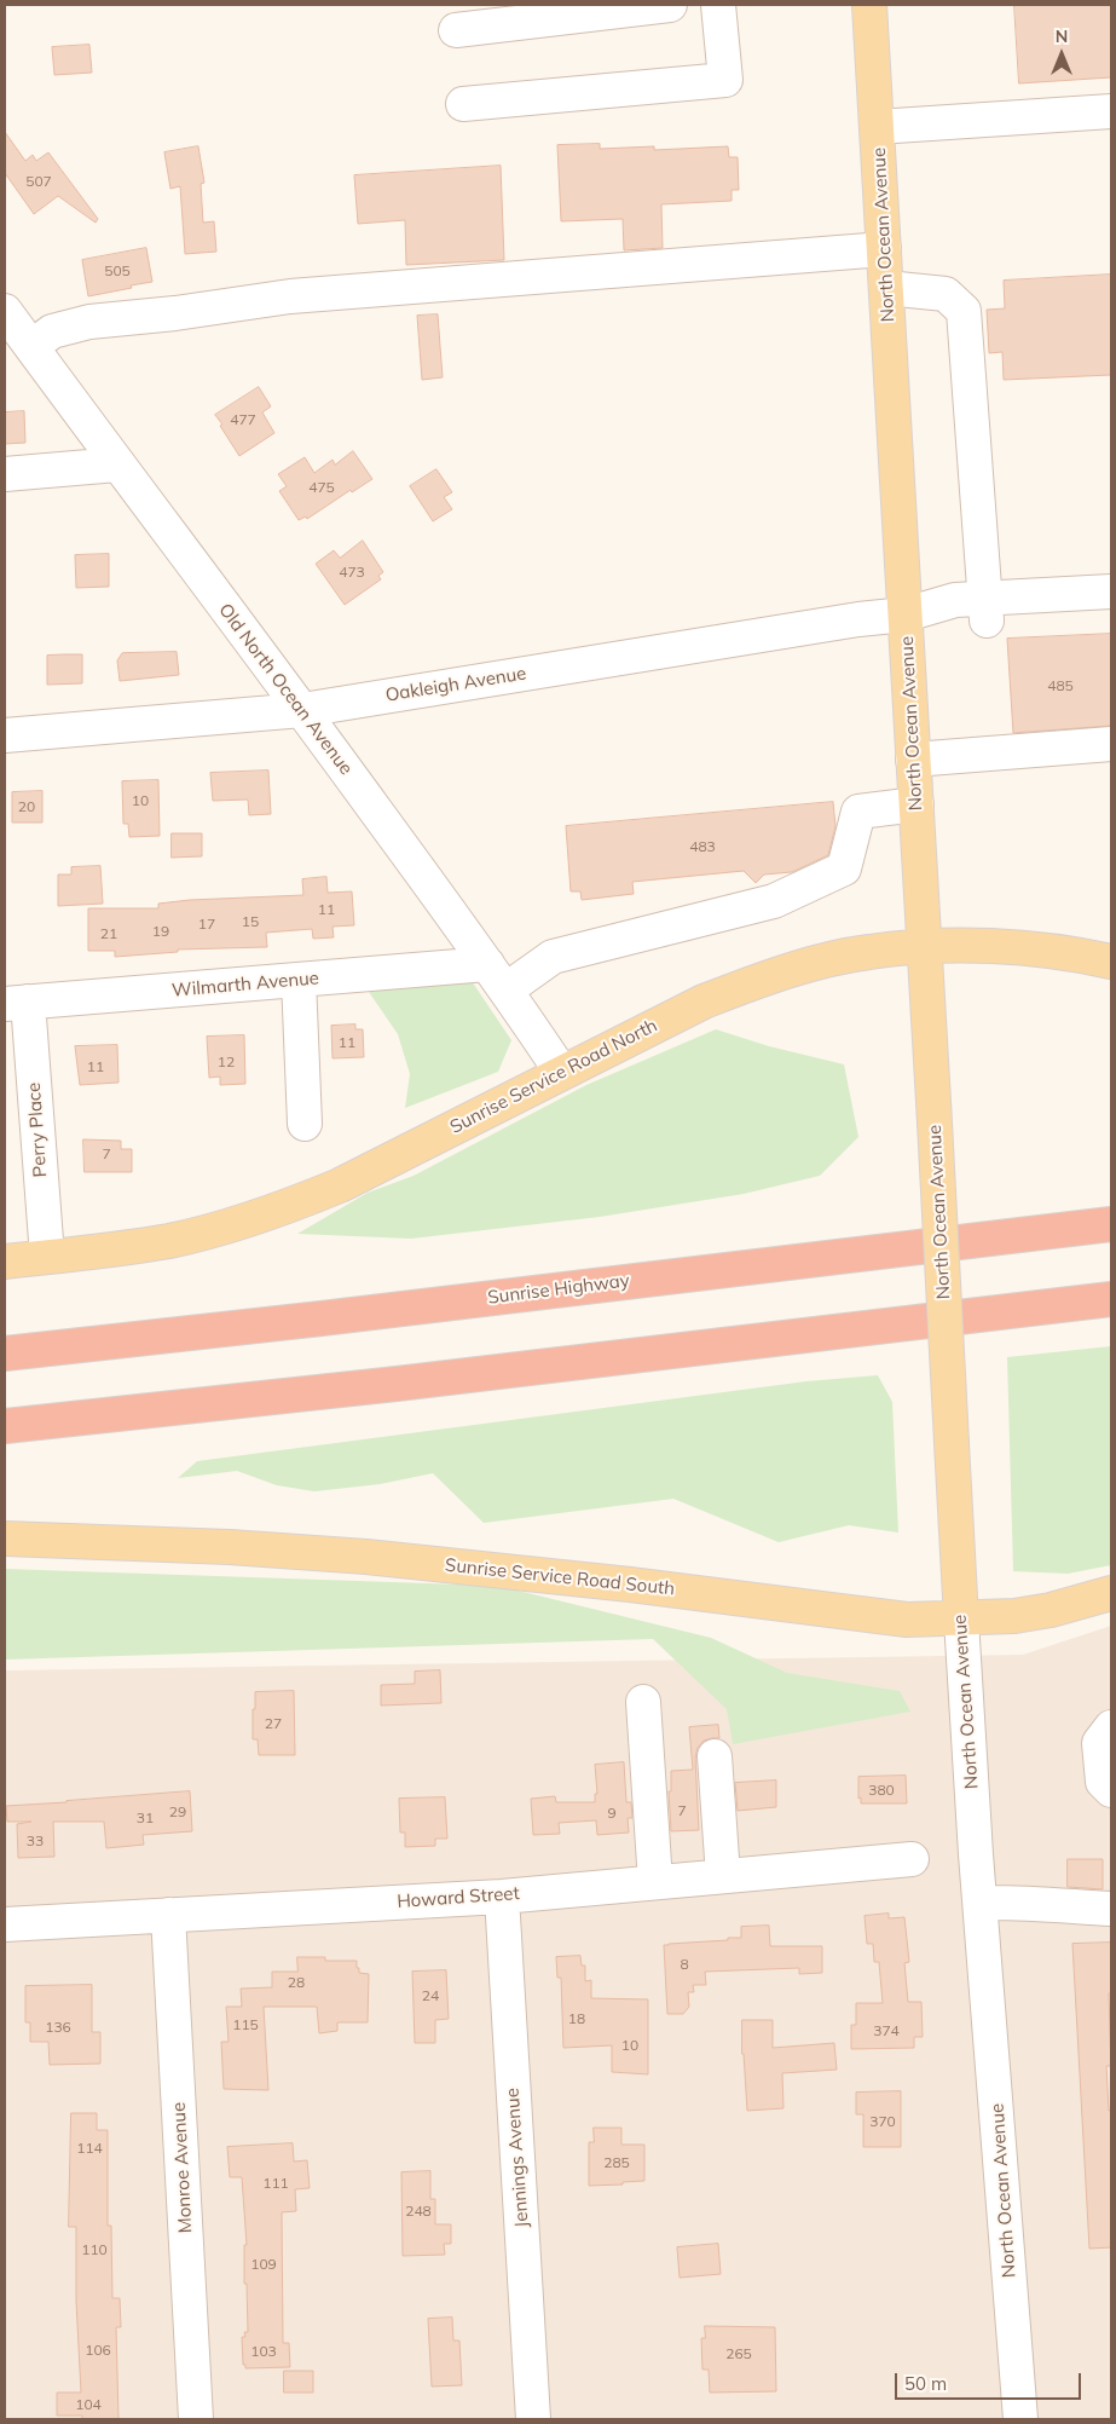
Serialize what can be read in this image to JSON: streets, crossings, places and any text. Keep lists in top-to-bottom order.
{
  "streets": {
    "highway": ["Sunrise Highway"],
    "main road": ["North Ocean Avenue", "Sunrise Service Road North", "Sunrise Service Road South"],
    "street": [
      "Oakleigh Avenue",
      "Old North Ocean Avenue",
      "Wilmarth Avenue",
      "Perry Place",
      "Howard Street",
      "Jennings Avenue",
      "Monroe Avenue"
    ]
  },
  "crossings": [
    ["North Ocean Avenue", "Oakleigh Avenue"],
    ["North Ocean Avenue", "Sunrise Service Road North"],
    ["North Ocean Avenue", "Sunrise Service Road South"],
    ["Oakleigh Avenue", "Old North Ocean Avenue"],
    ["Old North Ocean Avenue", "Wilmarth Avenue"],
    ["Old North Ocean Avenue", "Sunrise Service Road North"],
    ["Wilmarth Avenue", "Perry Place"],
    ["Sunrise Service Road North", "Perry Place"],
    ["Howard Street", "Jennings Avenue"],
    ["Howard Street", "Monroe Avenue"]
  ],
  "house_numbers": [
    "507",
    "505",
    "477",
    "475",
    "473",
    "485",
    "10",
    "20",
    "483",
    "11",
    "15",
    "17",
    "19",
    "21",
    "11",
    "12",
    "11",
    "7",
    "27",
    "380",
    "7",
    "29",
    "9",
    "31",
    "33",
    "8",
    "28",
    "24",
    "18",
    "115",
    "136",
    "374",
    "10",
    "370",
    "114",
    "285",
    "111",
    "248",
    "110",
    "109",
    "106",
    "103",
    "265",
    "104"
  ],
  "scale_bar": "50 m",
  "north": "top"
}
